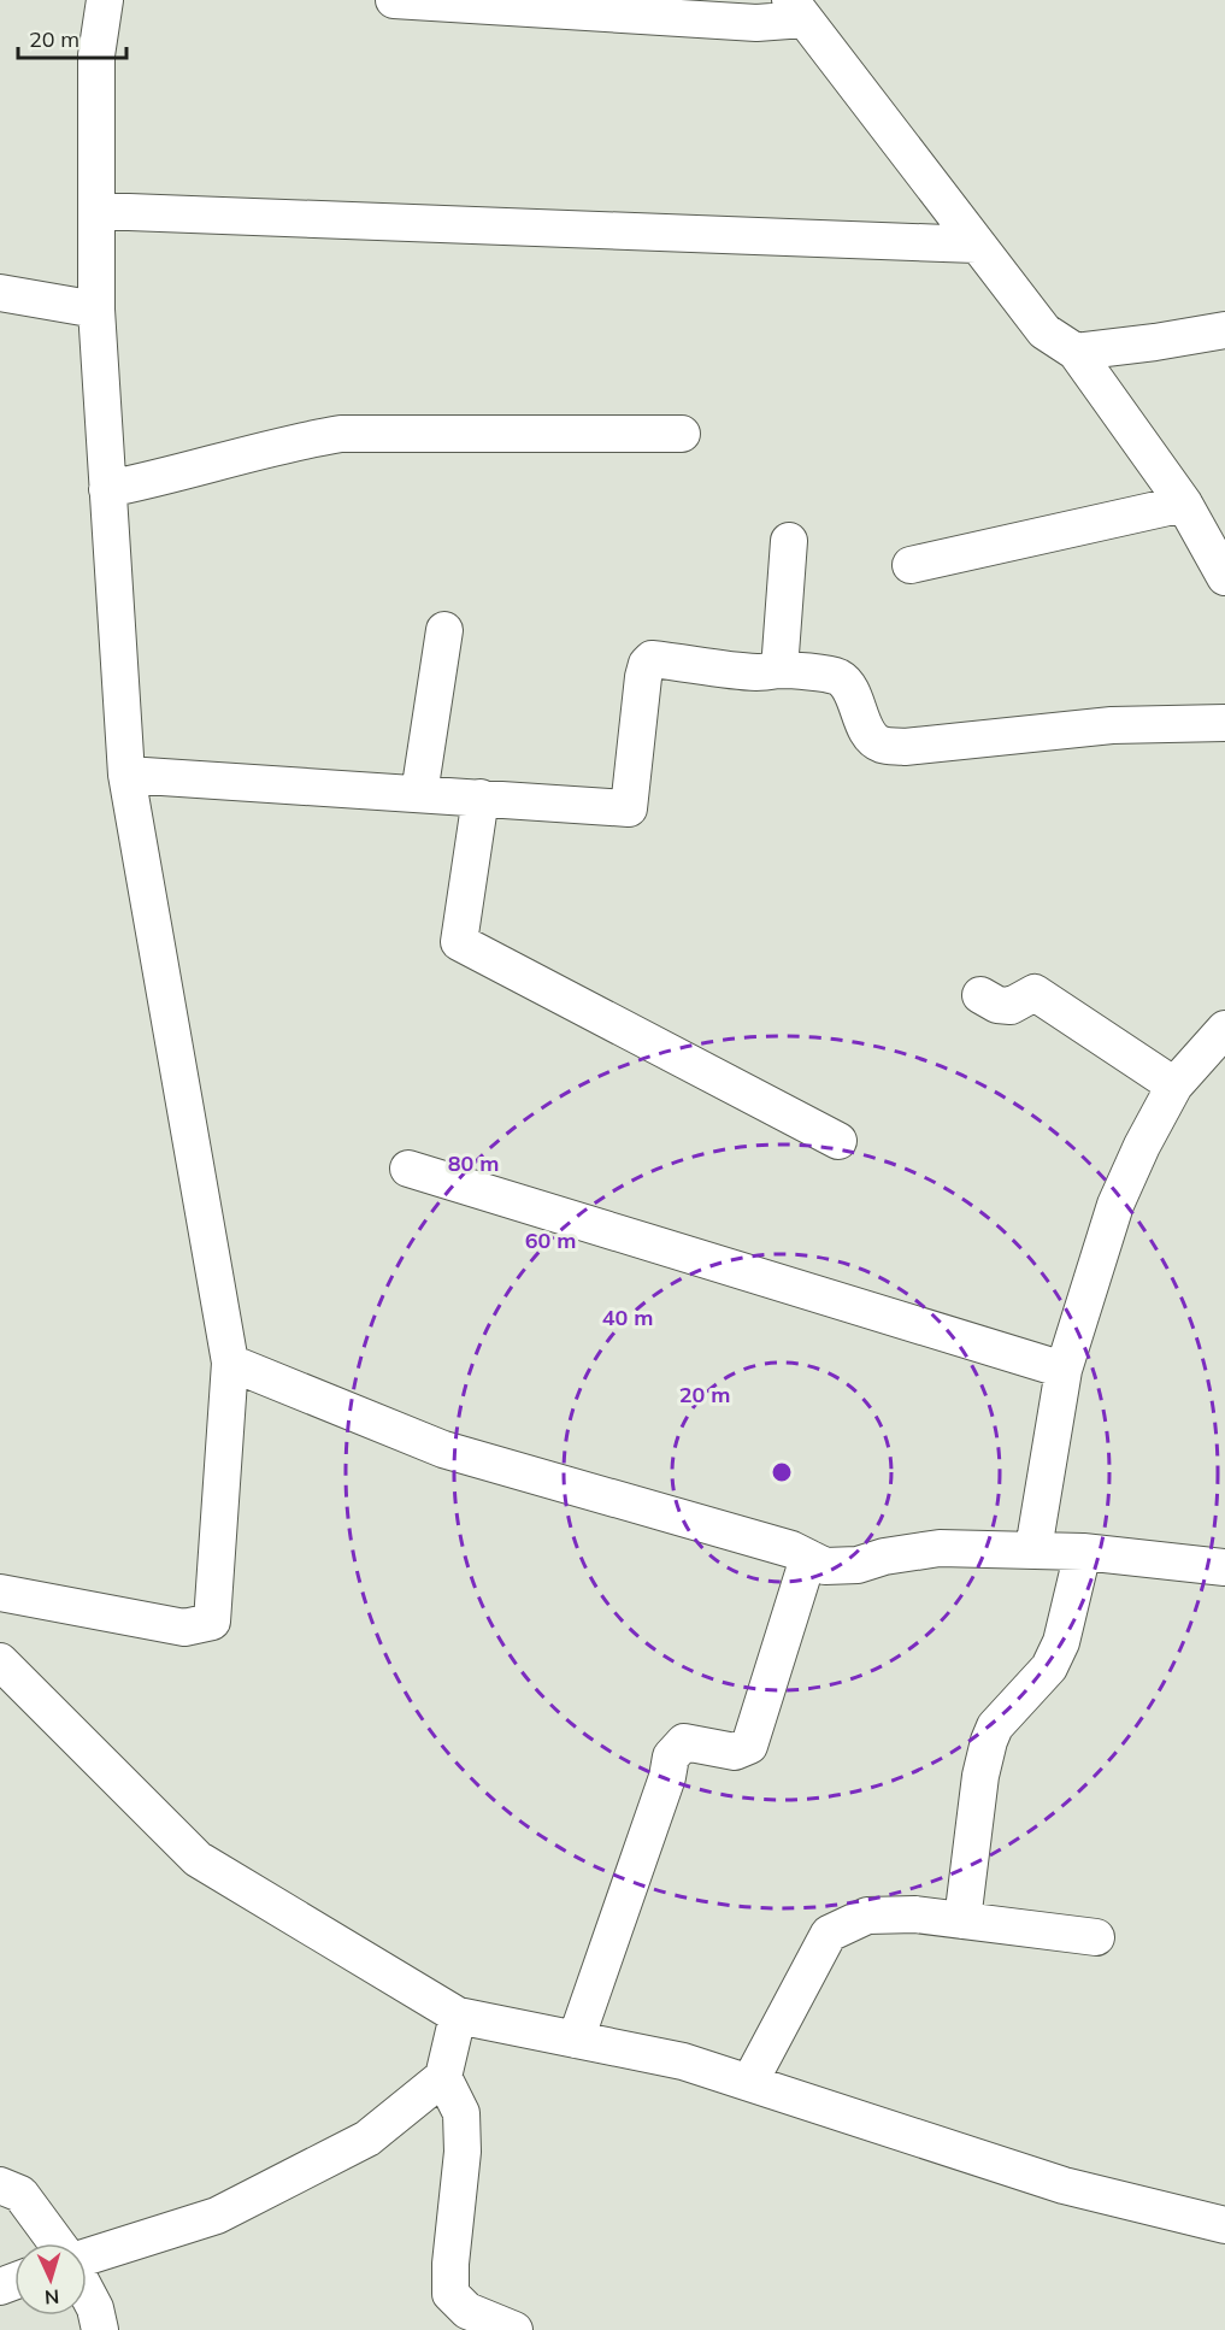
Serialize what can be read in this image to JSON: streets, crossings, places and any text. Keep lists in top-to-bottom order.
{
  "scale_bar": "20 m",
  "north": "bottom",
  "rings": [
    "80 m",
    "60 m",
    "40 m",
    "20 m"
  ]
}
